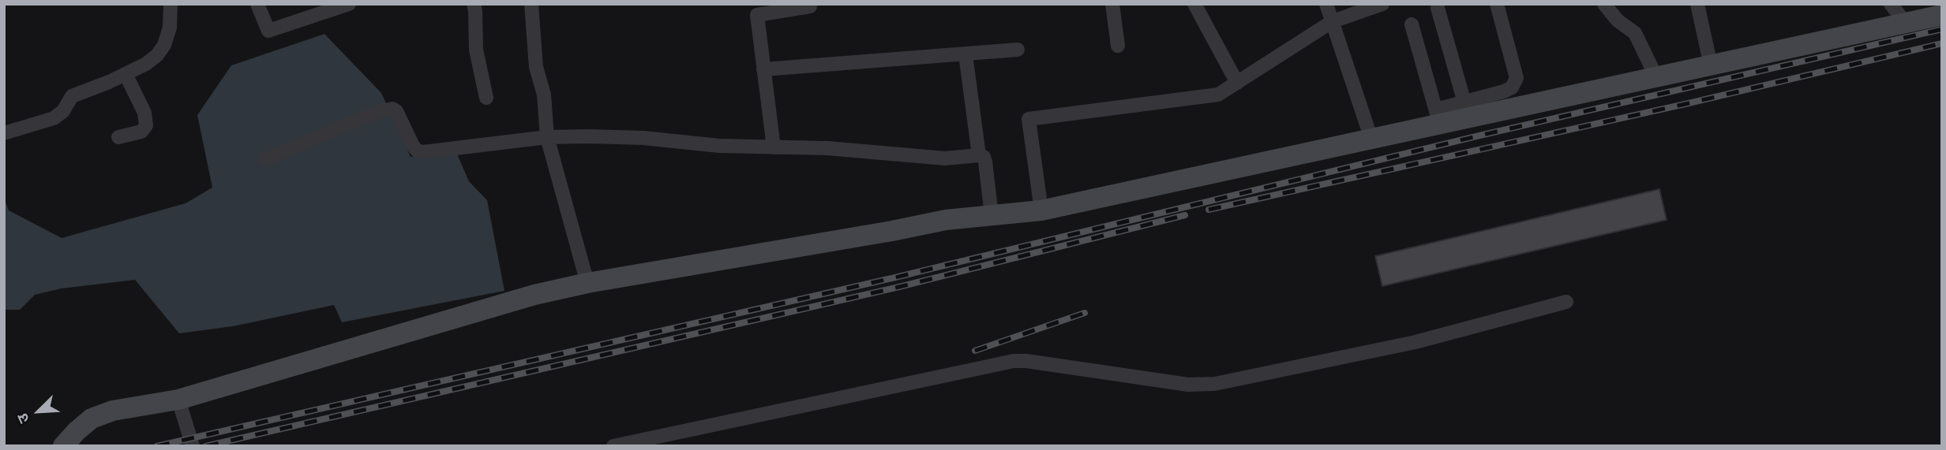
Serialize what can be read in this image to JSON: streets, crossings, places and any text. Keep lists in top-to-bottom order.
{
  "north": "bottom left"
}
